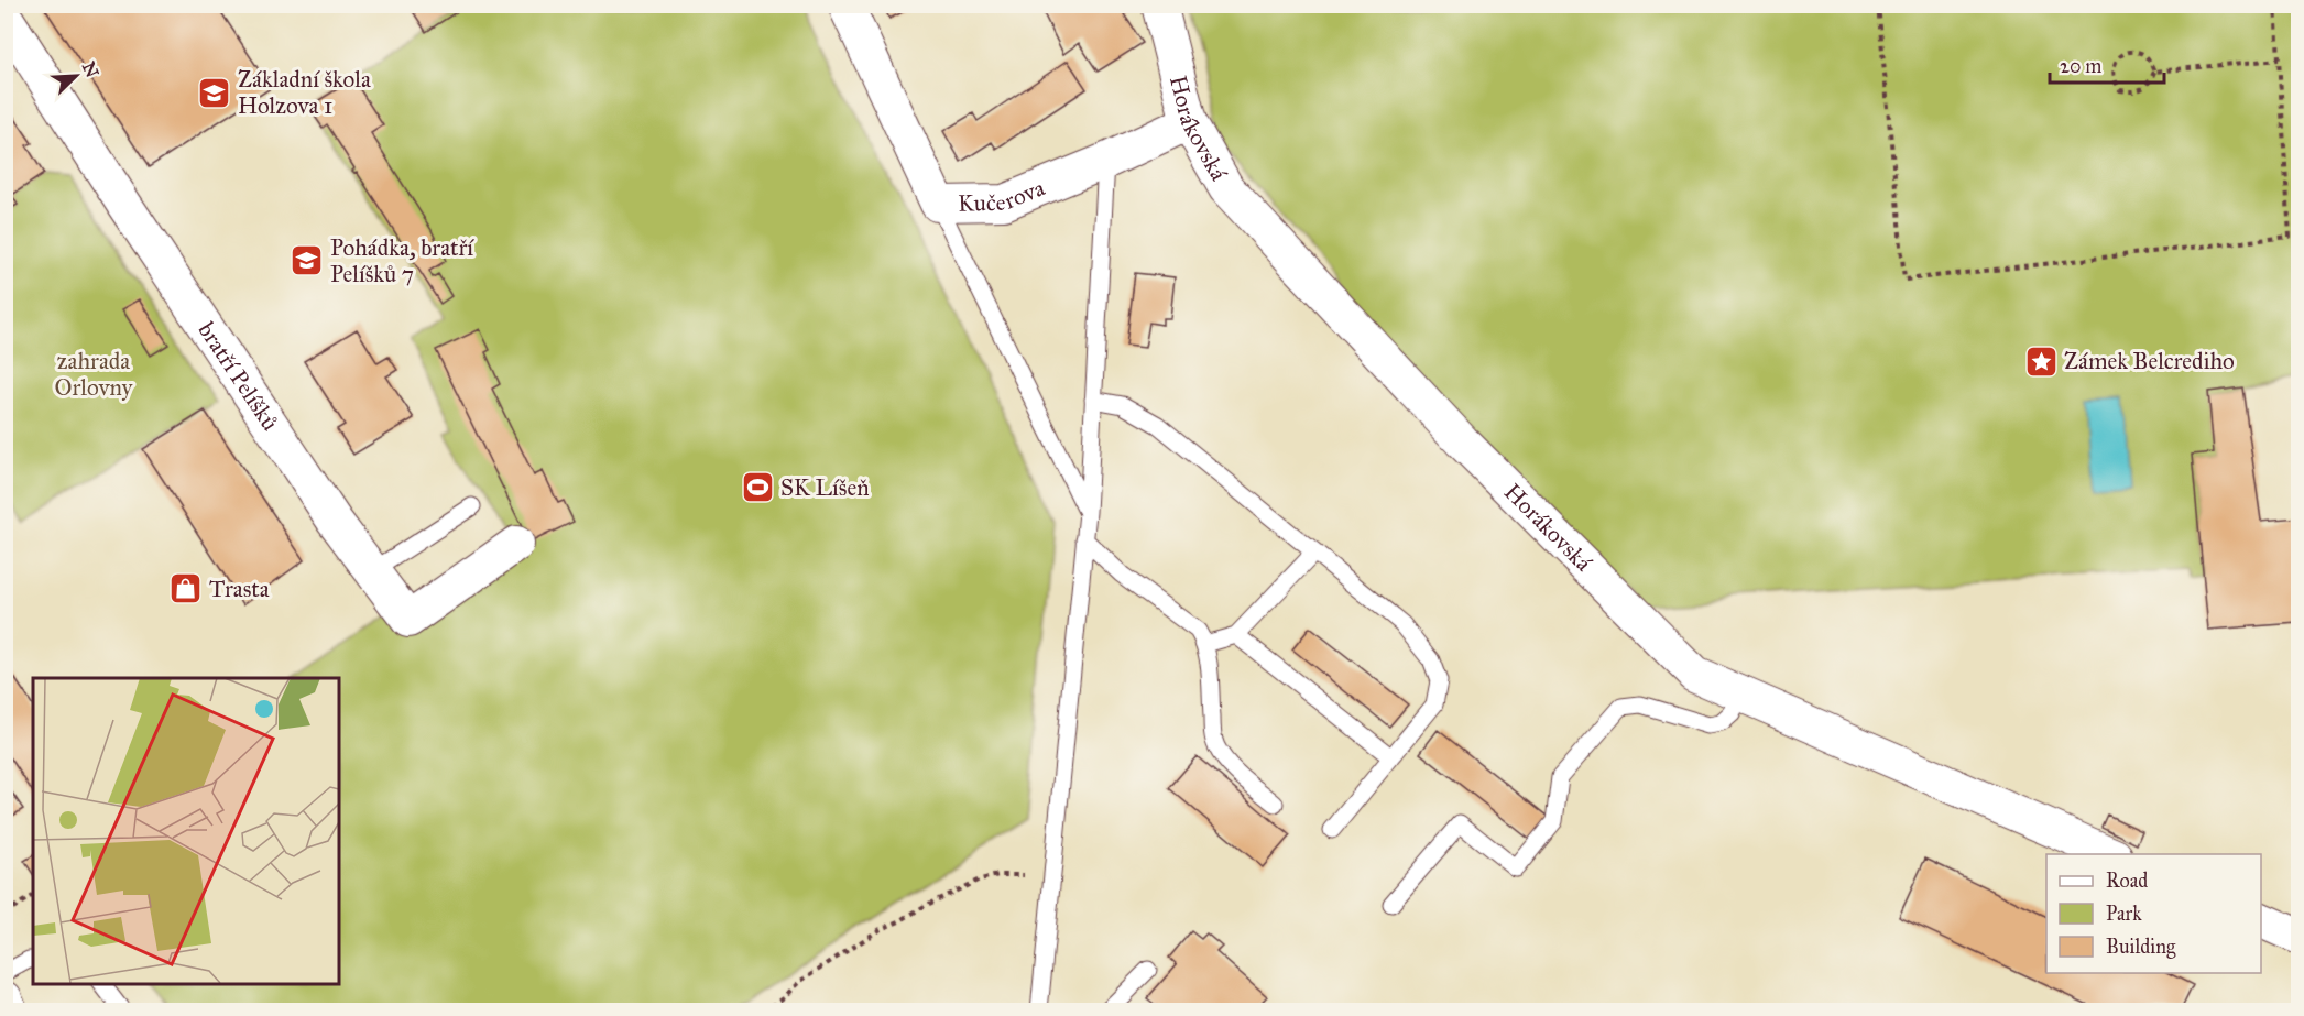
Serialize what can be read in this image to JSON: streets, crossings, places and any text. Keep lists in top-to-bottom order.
{
  "streets": {
    "street": ["Horákovská", "Kučerova", "bratří Pelíšků"]
  },
  "crossings": [
    ["Horákovská", "Kučerova"]
  ],
  "parks": ["zahrada Orlovny"],
  "places": {
    "school or university": ["Základní škola Holzova 1", "Pohádka, bratří Pelíšků 7"],
    "place": ["Zámek Belcrediho"],
    "sports": ["SK Líšeň"],
    "shop": ["Trasta"]
  },
  "legend": ["Road", "Park", "Building"],
  "scale_bar": "20 m",
  "north": "top right"
}
